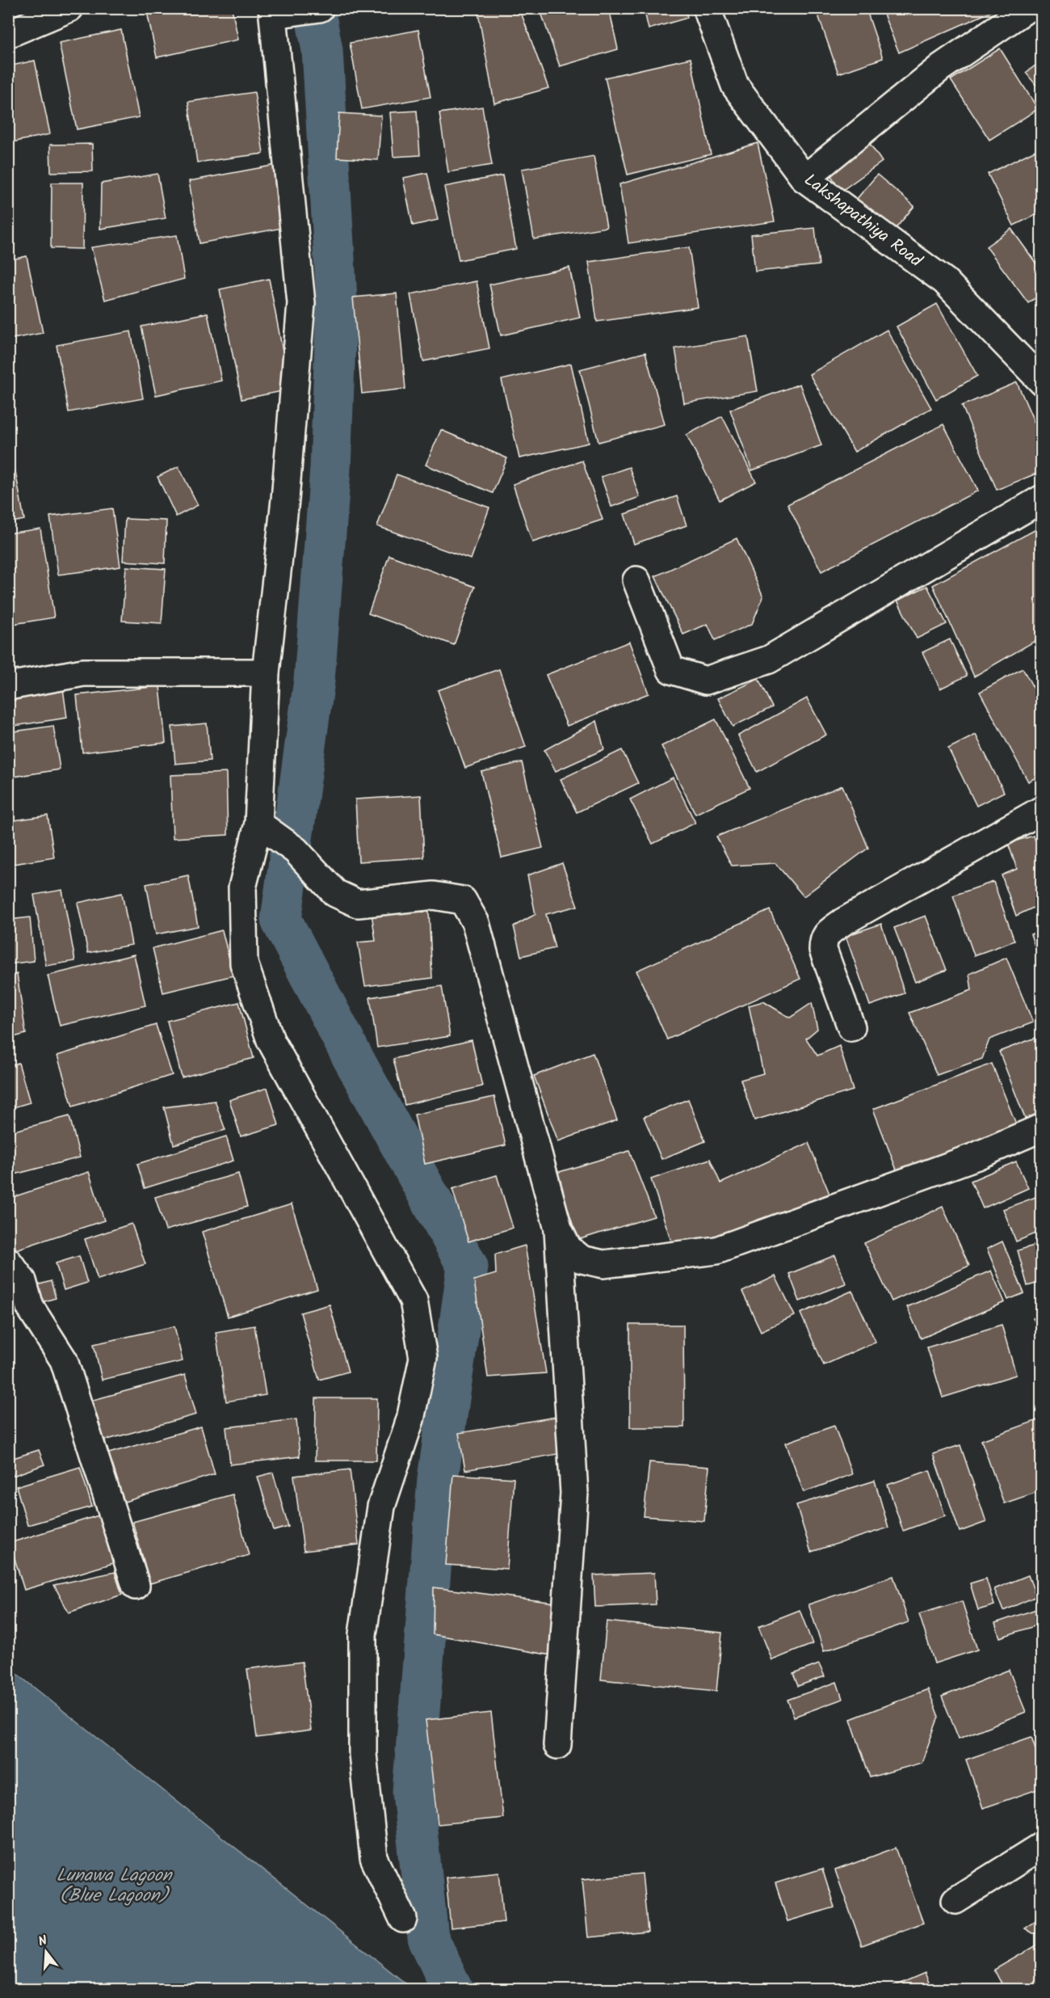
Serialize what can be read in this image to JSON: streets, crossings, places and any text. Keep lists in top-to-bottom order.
{
  "streets": {
    "street": ["Lakshapathiya Road"]
  },
  "water": ["Lunawa Lagoon (Blue Lagoon)"],
  "north": "top"
}
